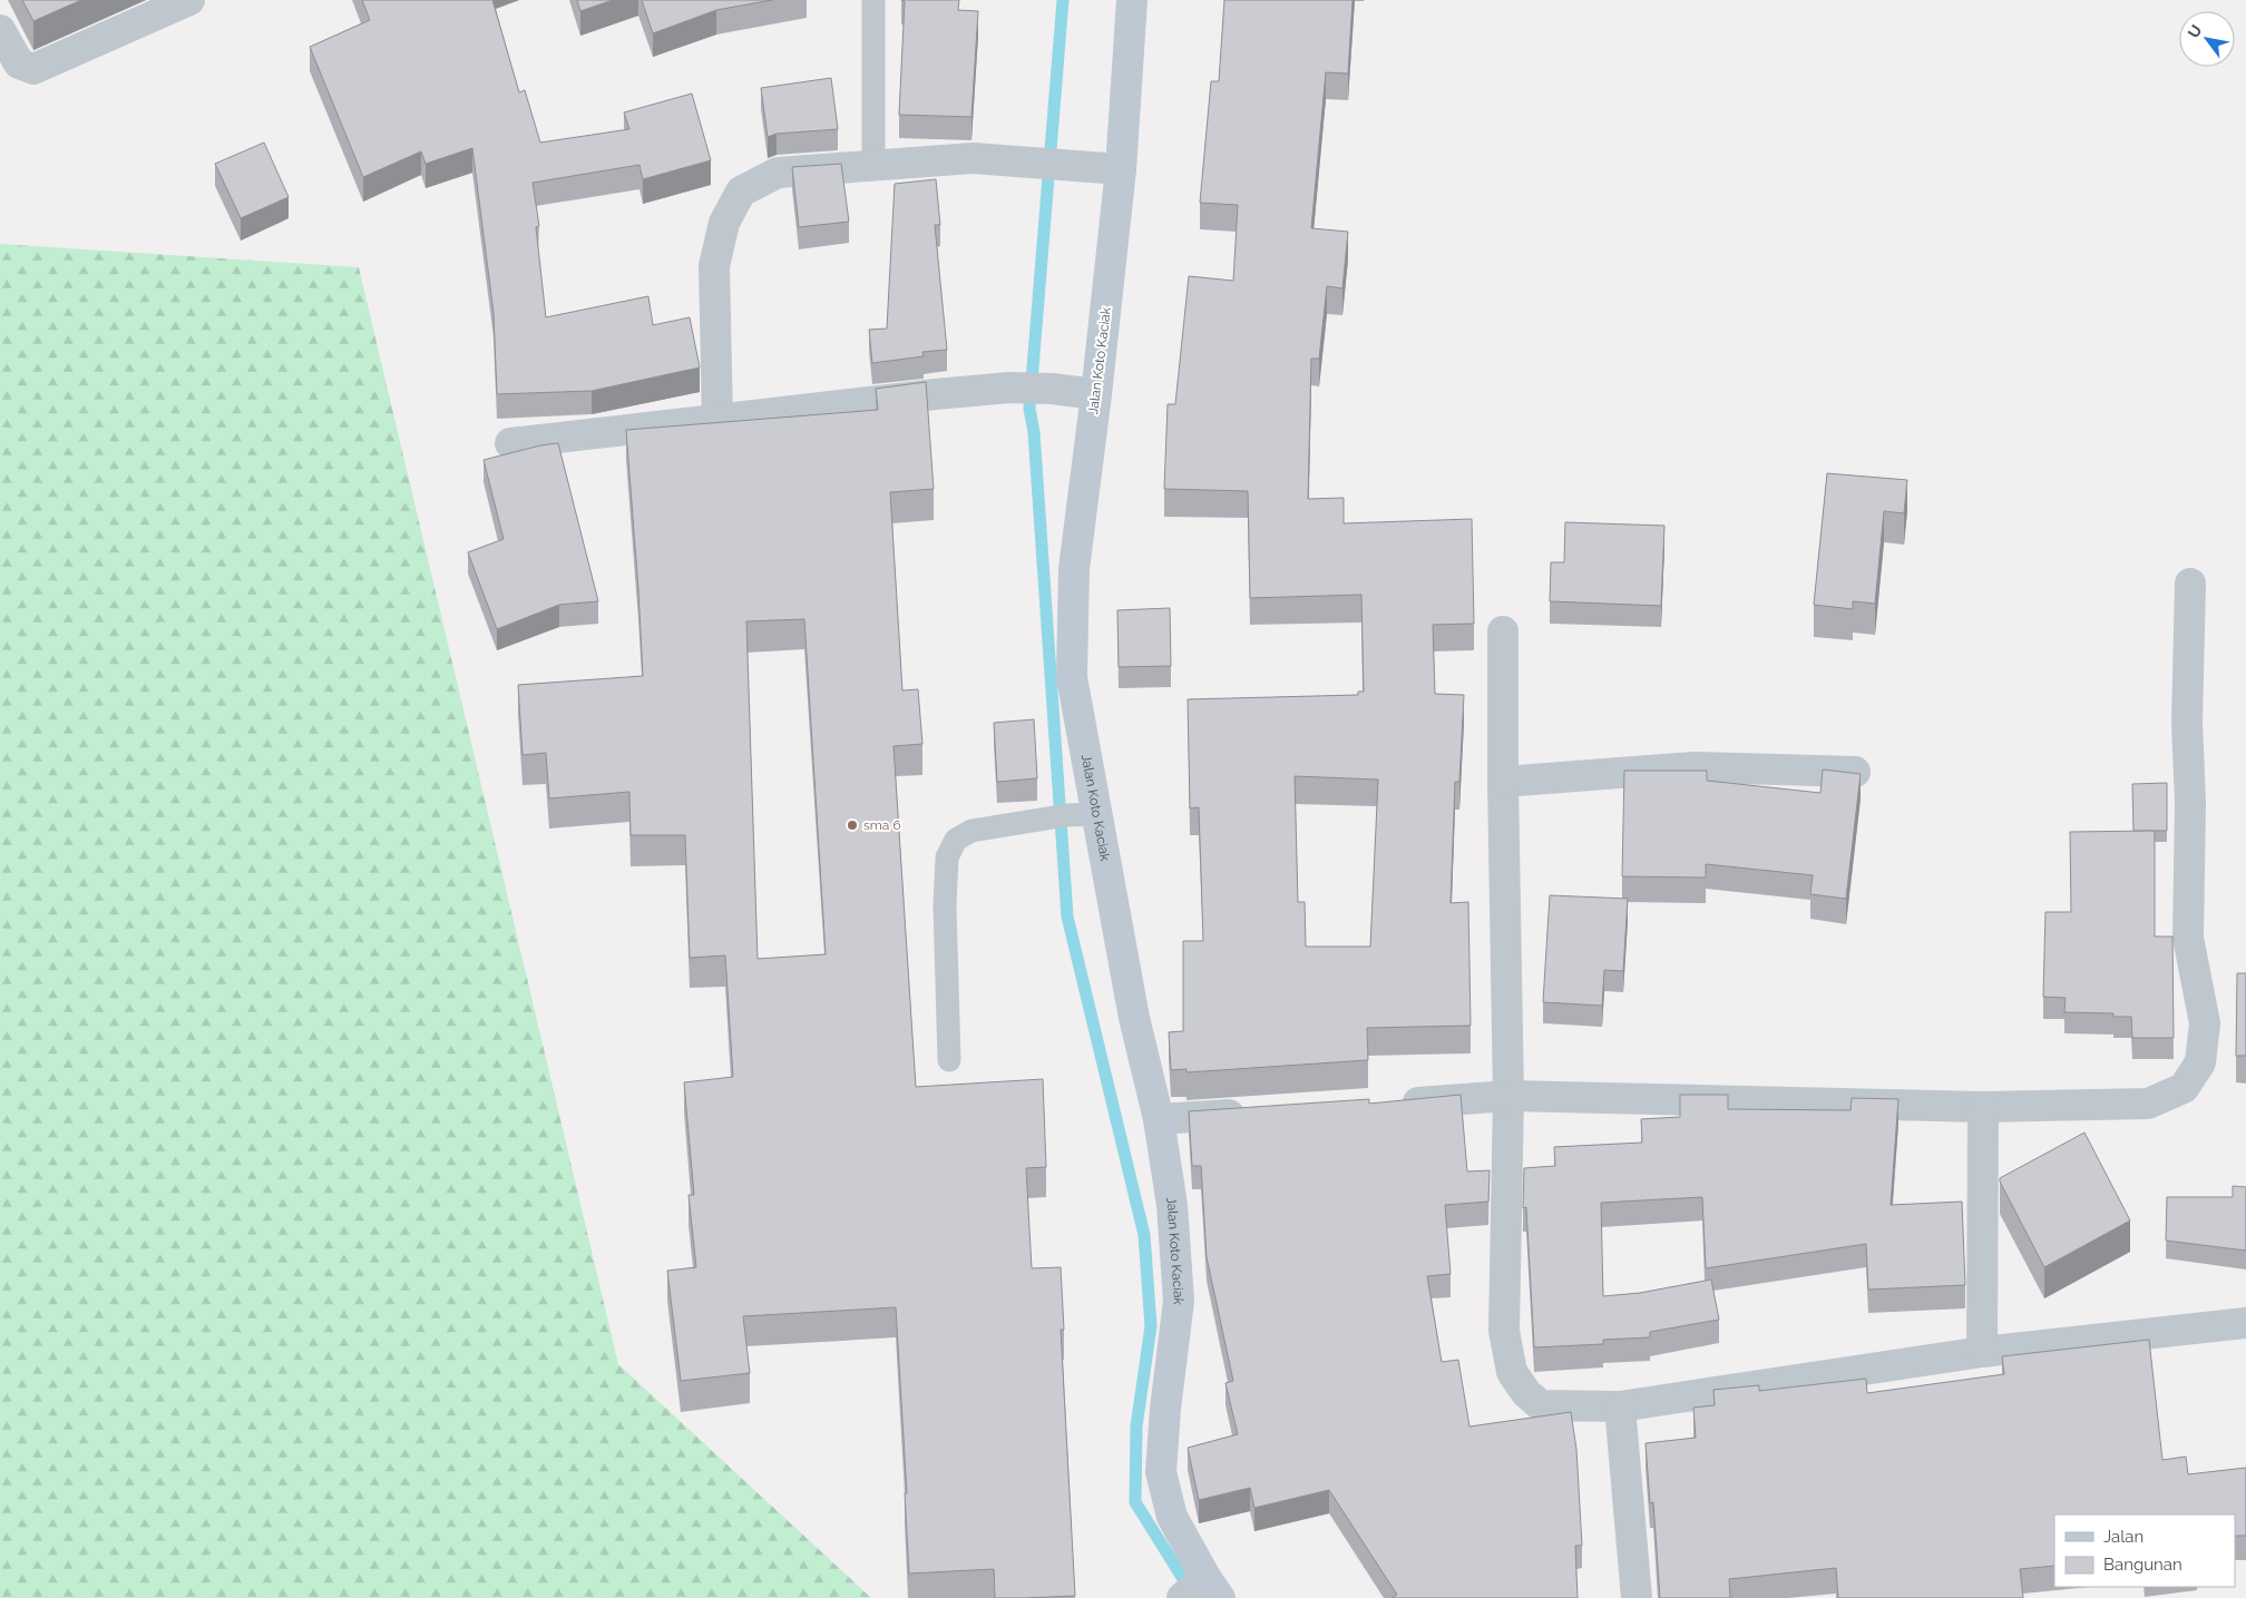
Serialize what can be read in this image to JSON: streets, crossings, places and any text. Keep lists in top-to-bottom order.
{
  "streets": {
    "street": ["Jalan Koto Kaciak"]
  },
  "places": ["sma 6"],
  "legend": ["Jalan", "Bangunan"],
  "north": "top left"
}
